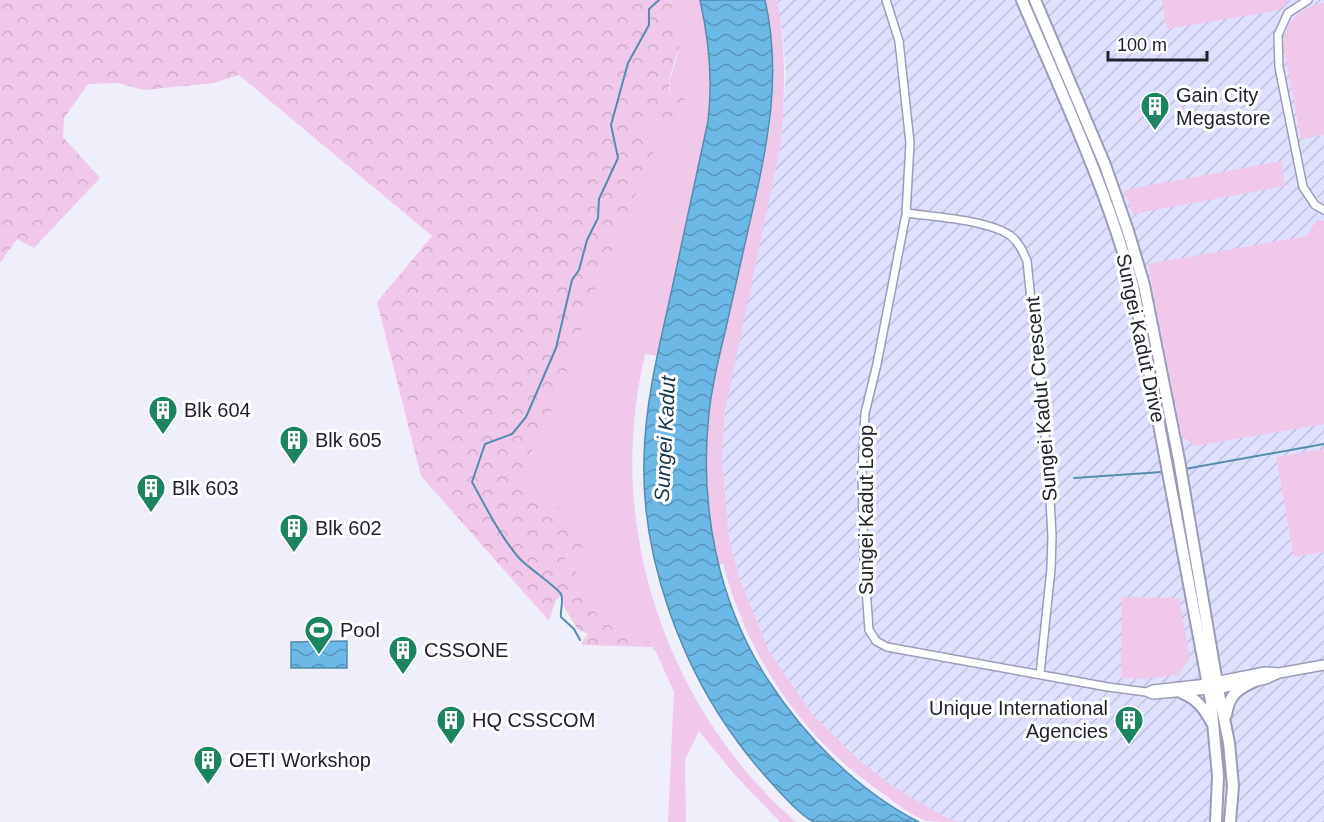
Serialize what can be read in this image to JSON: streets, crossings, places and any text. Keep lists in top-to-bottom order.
{
  "streets": {
    "main road": ["Sungei Kadut Drive"],
    "street": ["Sungei Kadut Crescent", "Sungei Kadut Loop"]
  },
  "crossings": [
    ["Sungei Kadut Drive", "Sungei Kadut Loop"],
    ["Sungei Kadut Crescent", "Sungei Kadut Loop"]
  ],
  "water": ["Sungei Kadut"],
  "places": {
    "building": [
      "Gain City Megastore",
      "Blk 604",
      "Blk 605",
      "Blk 603",
      "Blk 602",
      "CSSONE",
      "HQ CSSCOM",
      "Unique International Agencies",
      "OETI Workshop"
    ],
    "sports": ["Pool"]
  },
  "scale_bar": "100 m"
}
